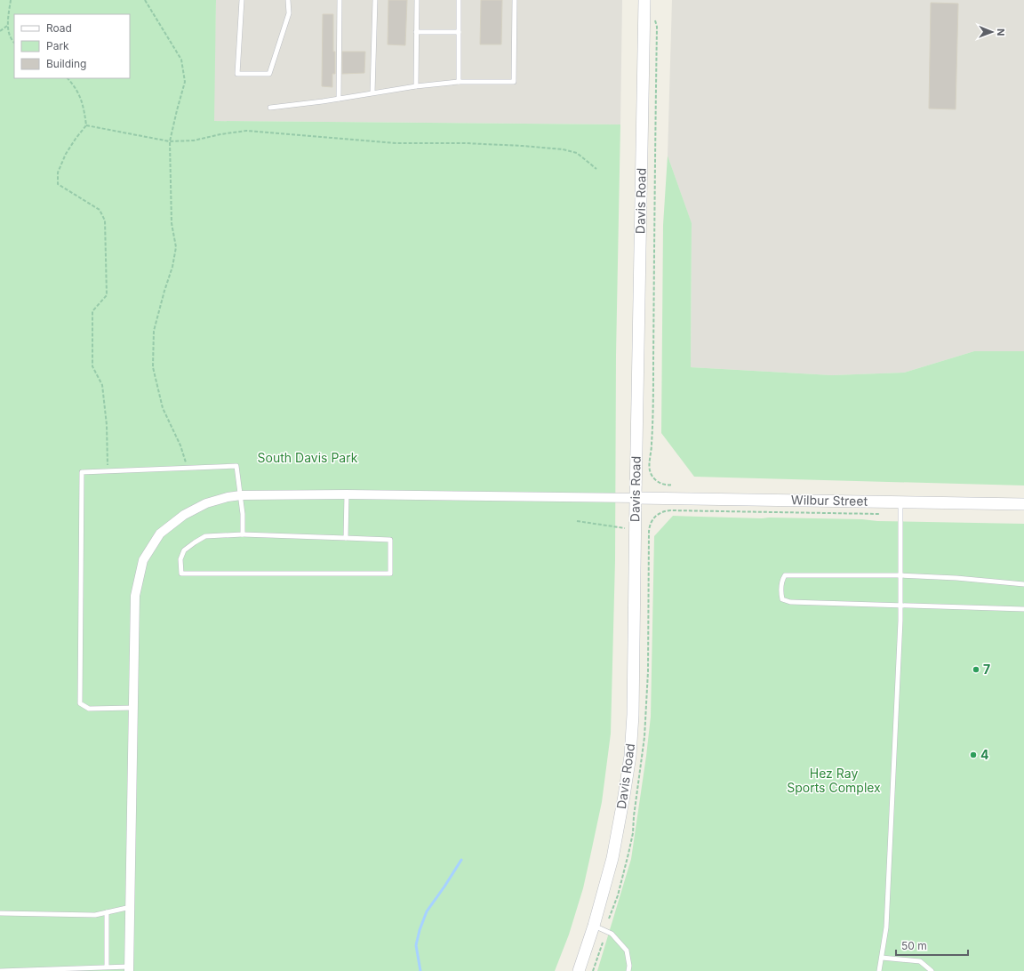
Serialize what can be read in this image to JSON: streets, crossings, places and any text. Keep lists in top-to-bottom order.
{
  "streets": {
    "street": ["Davis Road", "Wilbur Street"]
  },
  "crossings": [
    ["Davis Road", "Wilbur Street"]
  ],
  "parks": ["South Davis Park", "Hez Ray Sports Complex"],
  "places": ["7", "4"],
  "legend": ["Road", "Park", "Building"],
  "scale_bar": "50 m",
  "north": "right"
}
